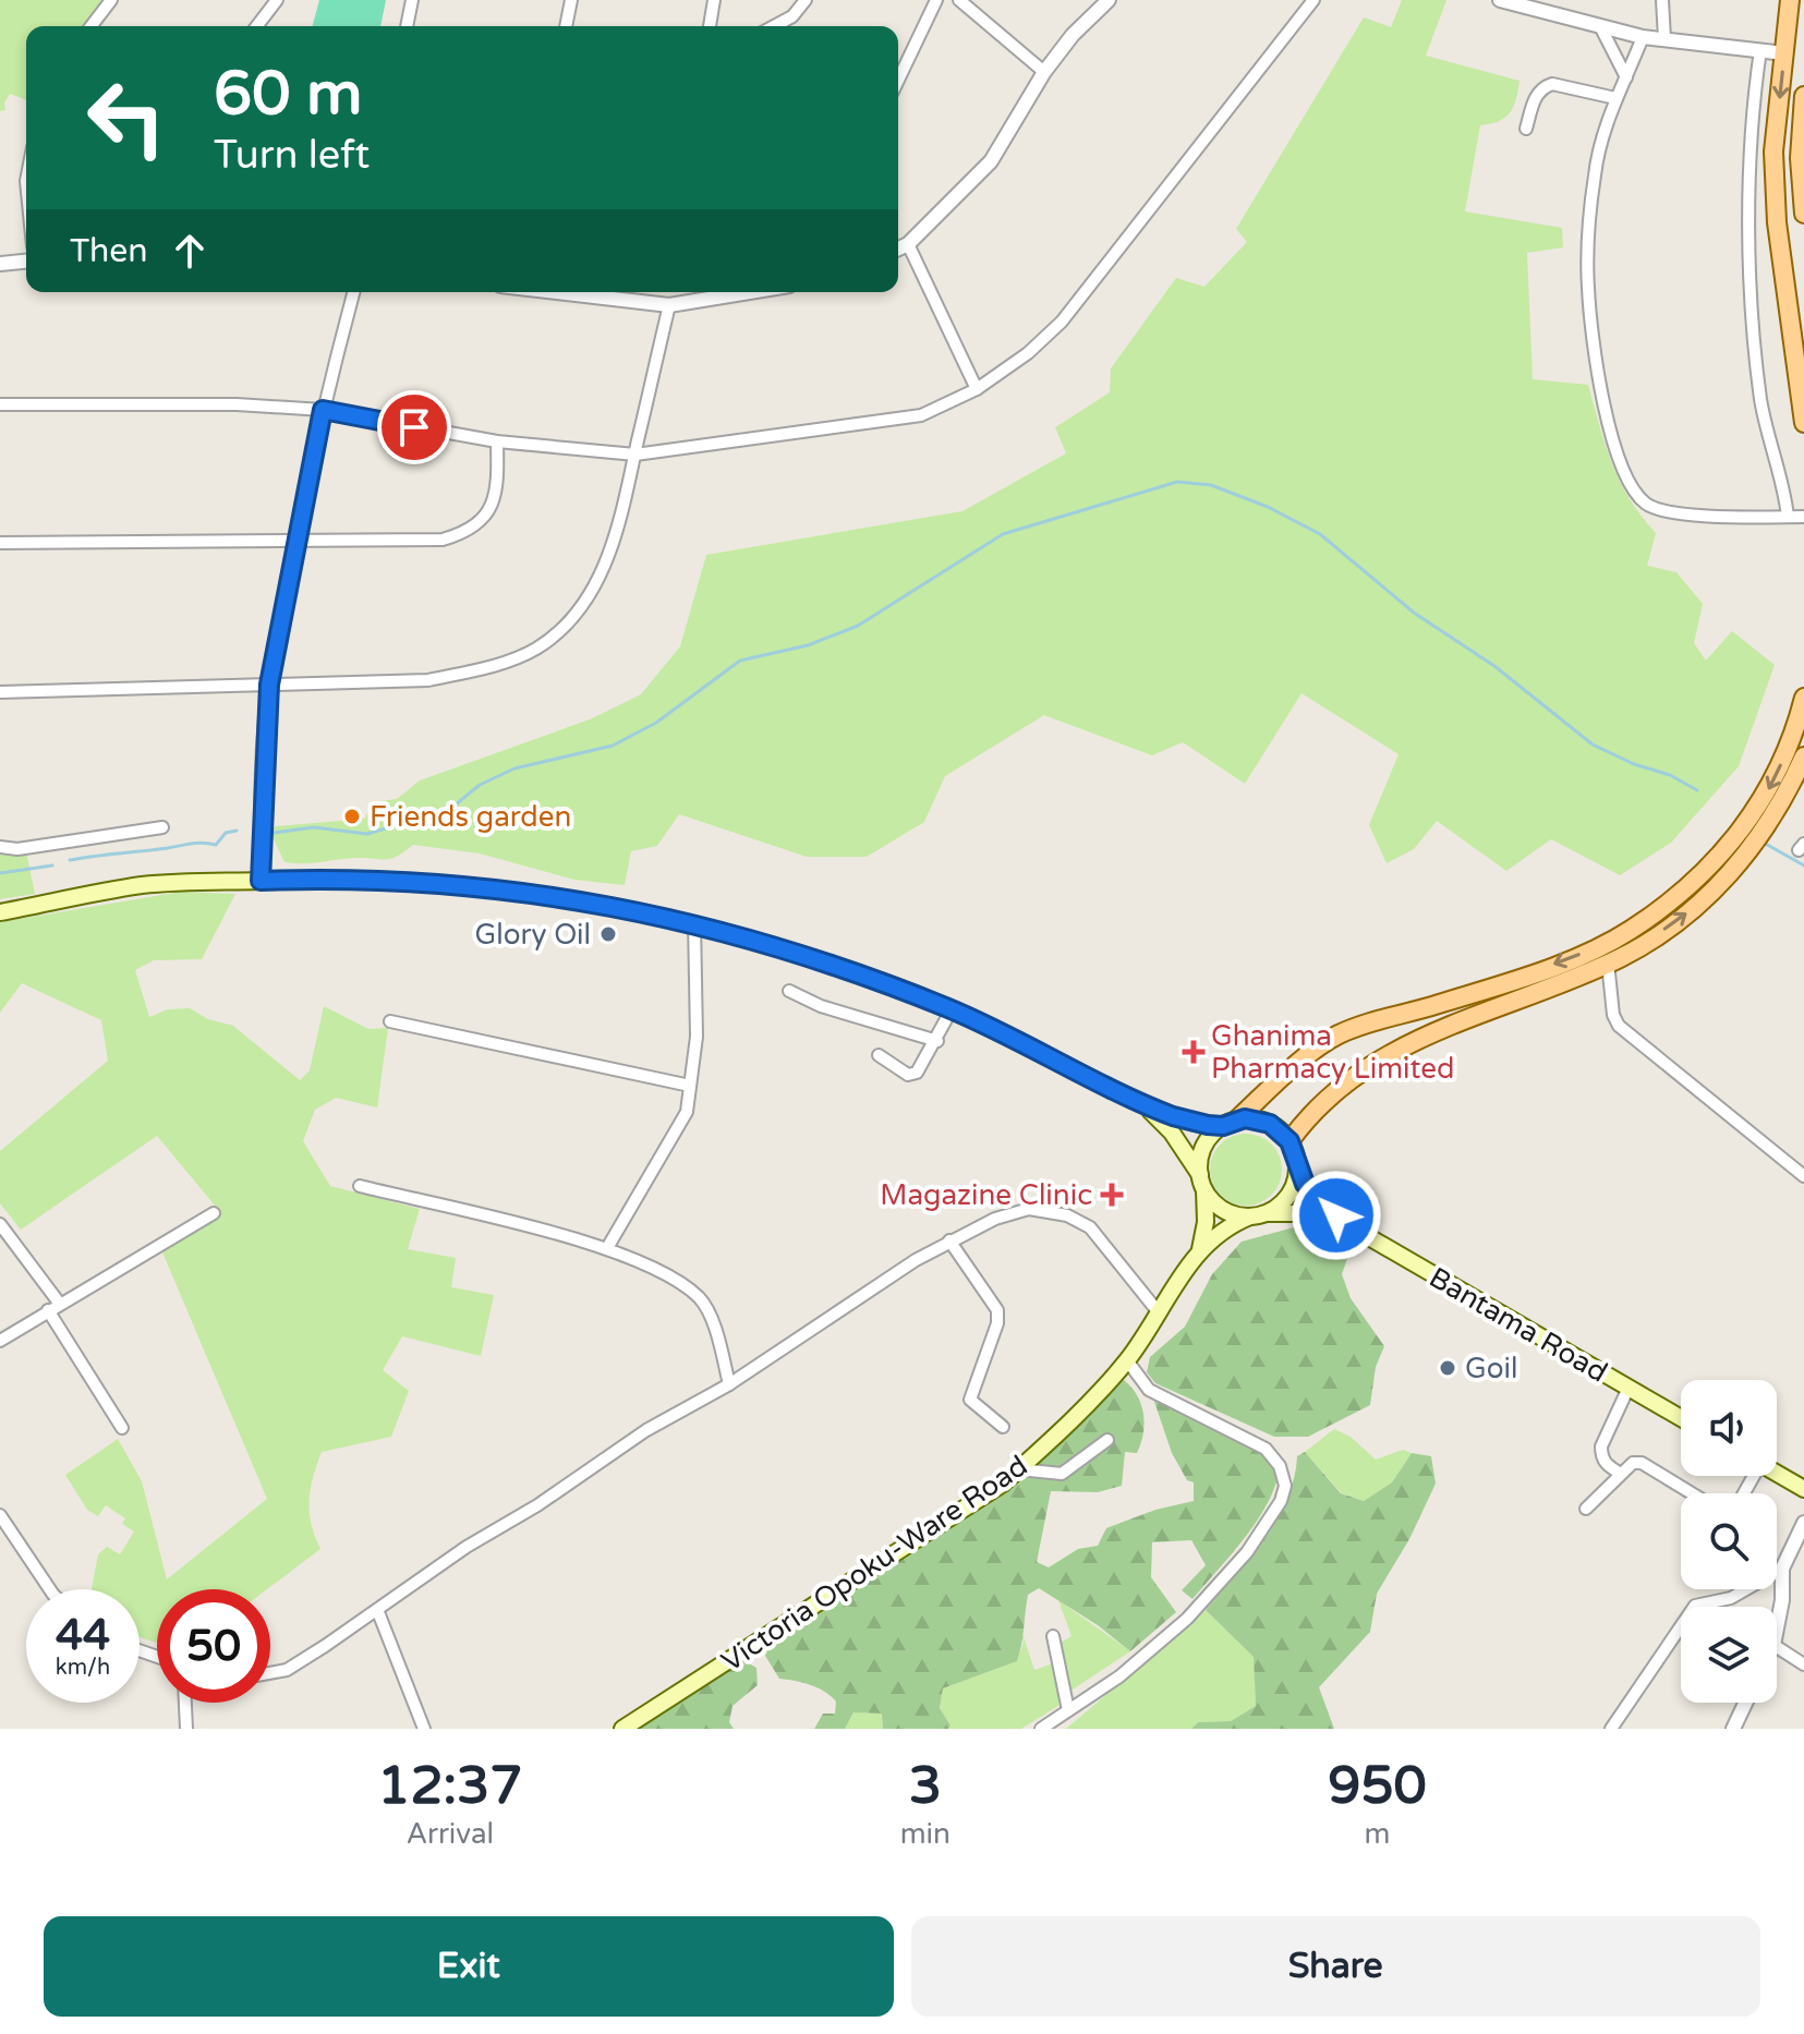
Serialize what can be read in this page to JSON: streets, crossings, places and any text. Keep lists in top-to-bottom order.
{
  "streets": {
    "main road": ["Bantama Road", "Victoria Opoku-Ware Road"]
  },
  "places": {
    "other": ["Friends garden", "Glory Oil", "Goil"],
    "health": ["Ghanima Pharmacy Limited", "Magazine Clinic"]
  },
  "page": {
    "turn": ["60 m", "Turn left"],
    "then": "Then",
    "speed": "44 km/h",
    "limit": "50",
    "eta": [
      "12:37",
      "Arrival",
      "3",
      "min",
      "950",
      "m"
    ],
    "buttons": ["Exit", "Share"]
  }
}
